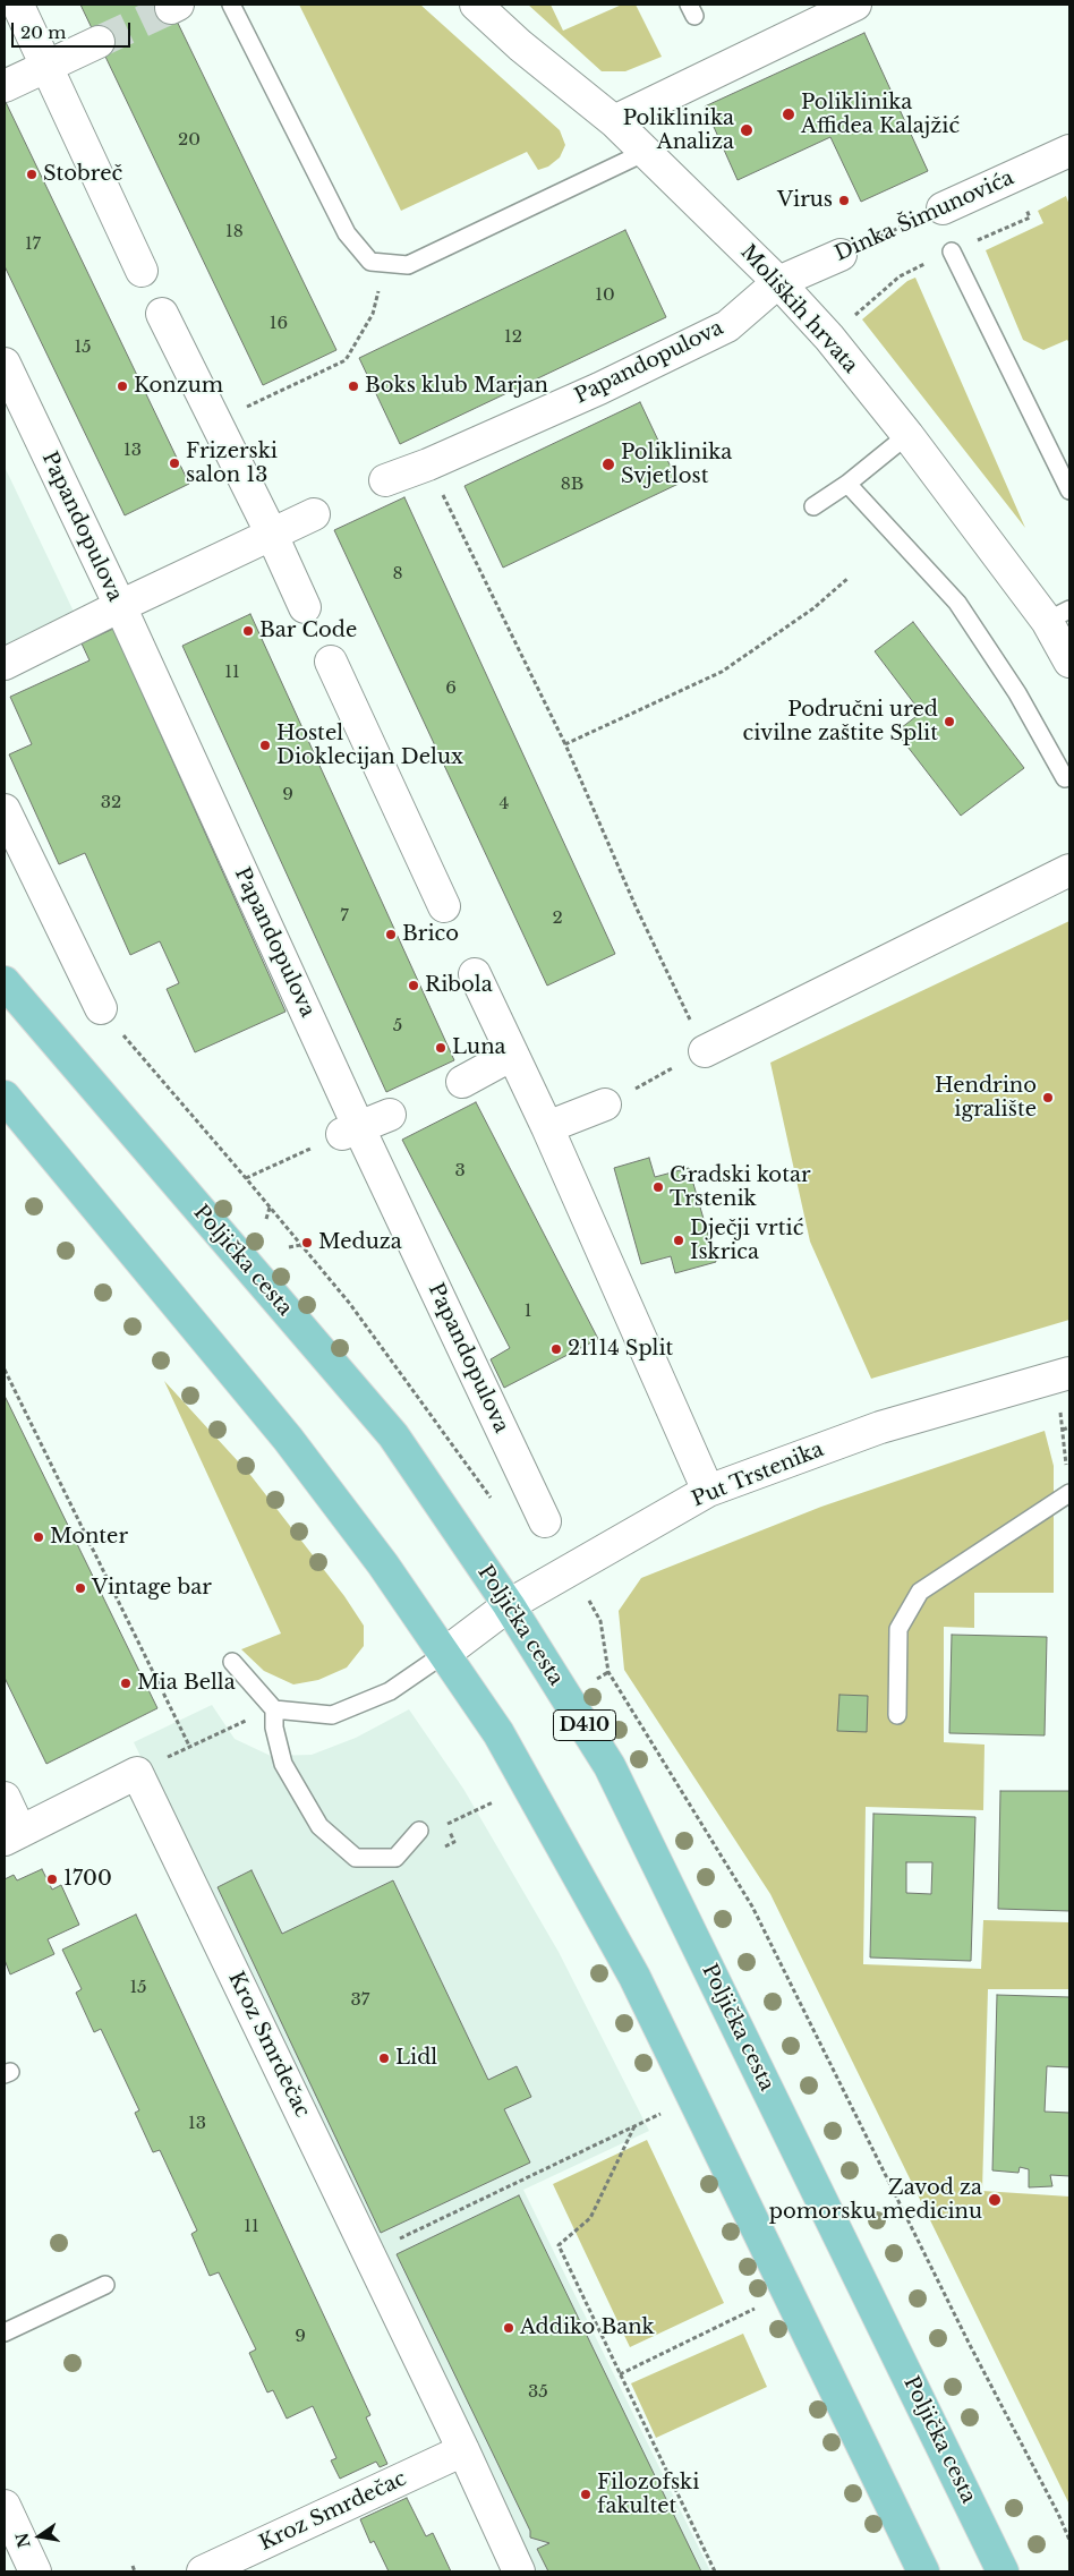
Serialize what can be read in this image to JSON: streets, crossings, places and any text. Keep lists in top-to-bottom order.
{
  "streets": {
    "main road": ["Poljička cesta", "D410"],
    "street": [
      "Dinka Šimunovića",
      "Moliških hrvata",
      "Papandopulova",
      "Put Trstenika",
      "Kroz Smrdečac"
    ]
  },
  "crossings": [
    ["Dinka Šimunovića", "Moliških hrvata"],
    ["Dinka Šimunovića", "Papandopulova"],
    ["Moliških hrvata", "Papandopulova"],
    ["Poljička cesta", "Put Trstenika"]
  ],
  "places": [
    "Poliklinika Affidea Kalajžić",
    "Poliklinika Analiza",
    "Stobreč",
    "Virus",
    "Konzum",
    "Boks klub Marjan",
    "Frizerski salon 13",
    "Poliklinika Svjetlost",
    "Bar Code",
    "Područni ured civilne zaštite Split",
    "Hostel Dioklecijan Delux",
    "Brico",
    "Ribola",
    "Luna",
    "Hendrino igralište",
    "Gradski kotar Trstenik",
    "Dječji vrtić Iskrica",
    "Meduza",
    "21114 Split",
    "Monter",
    "Vintage bar",
    "Mia Bella",
    "1700",
    "Lidl",
    "Zavod za pomorsku medicinu",
    "Addiko Bank",
    "Filozofski fakultet"
  ],
  "house_numbers": [
    "20",
    "18",
    "17",
    "10",
    "16",
    "12",
    "15",
    "13",
    "8B",
    "8",
    "11",
    "6",
    "9",
    "32",
    "4",
    "7",
    "2",
    "5",
    "3",
    "1",
    "15",
    "37",
    "13",
    "11",
    "9",
    "35"
  ],
  "scale_bar": "20 m",
  "north": "left"
}
